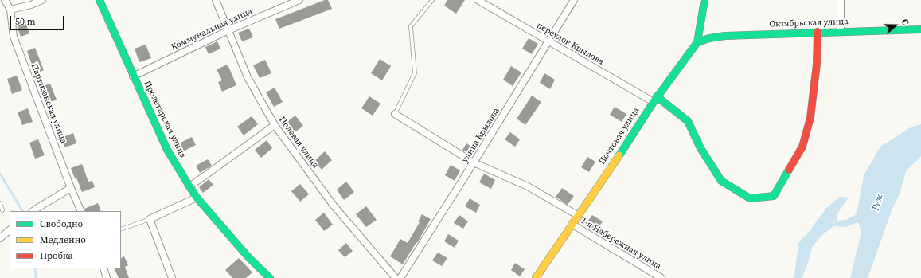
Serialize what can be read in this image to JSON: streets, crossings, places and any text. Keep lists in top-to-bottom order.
{
  "streets": {
    "street": [
      "Октябрьская улица",
      "Коммунальная улица",
      "переулок Крылова",
      "Партизанская улица",
      "Пролетарская улица",
      "улица Крылова",
      "Почтовая улица",
      "Полевая улица",
      "1-я Набережная улица"
    ]
  },
  "crossings": [
    ["Октябрьская улица", "Почтовая улица"],
    ["Коммунальная улица", "Пролетарская улица"],
    ["Коммунальная улица", "Полевая улица"],
    ["переулок Крылова", "улица Крылова"],
    ["переулок Крылова", "Почтовая улица"],
    ["Почтовая улица", "1-я Набережная улица"]
  ],
  "water": ["Реж"],
  "legend": ["Свободно", "Медленно", "Пробка"],
  "scale_bar": "50 m",
  "north": "right"
}
